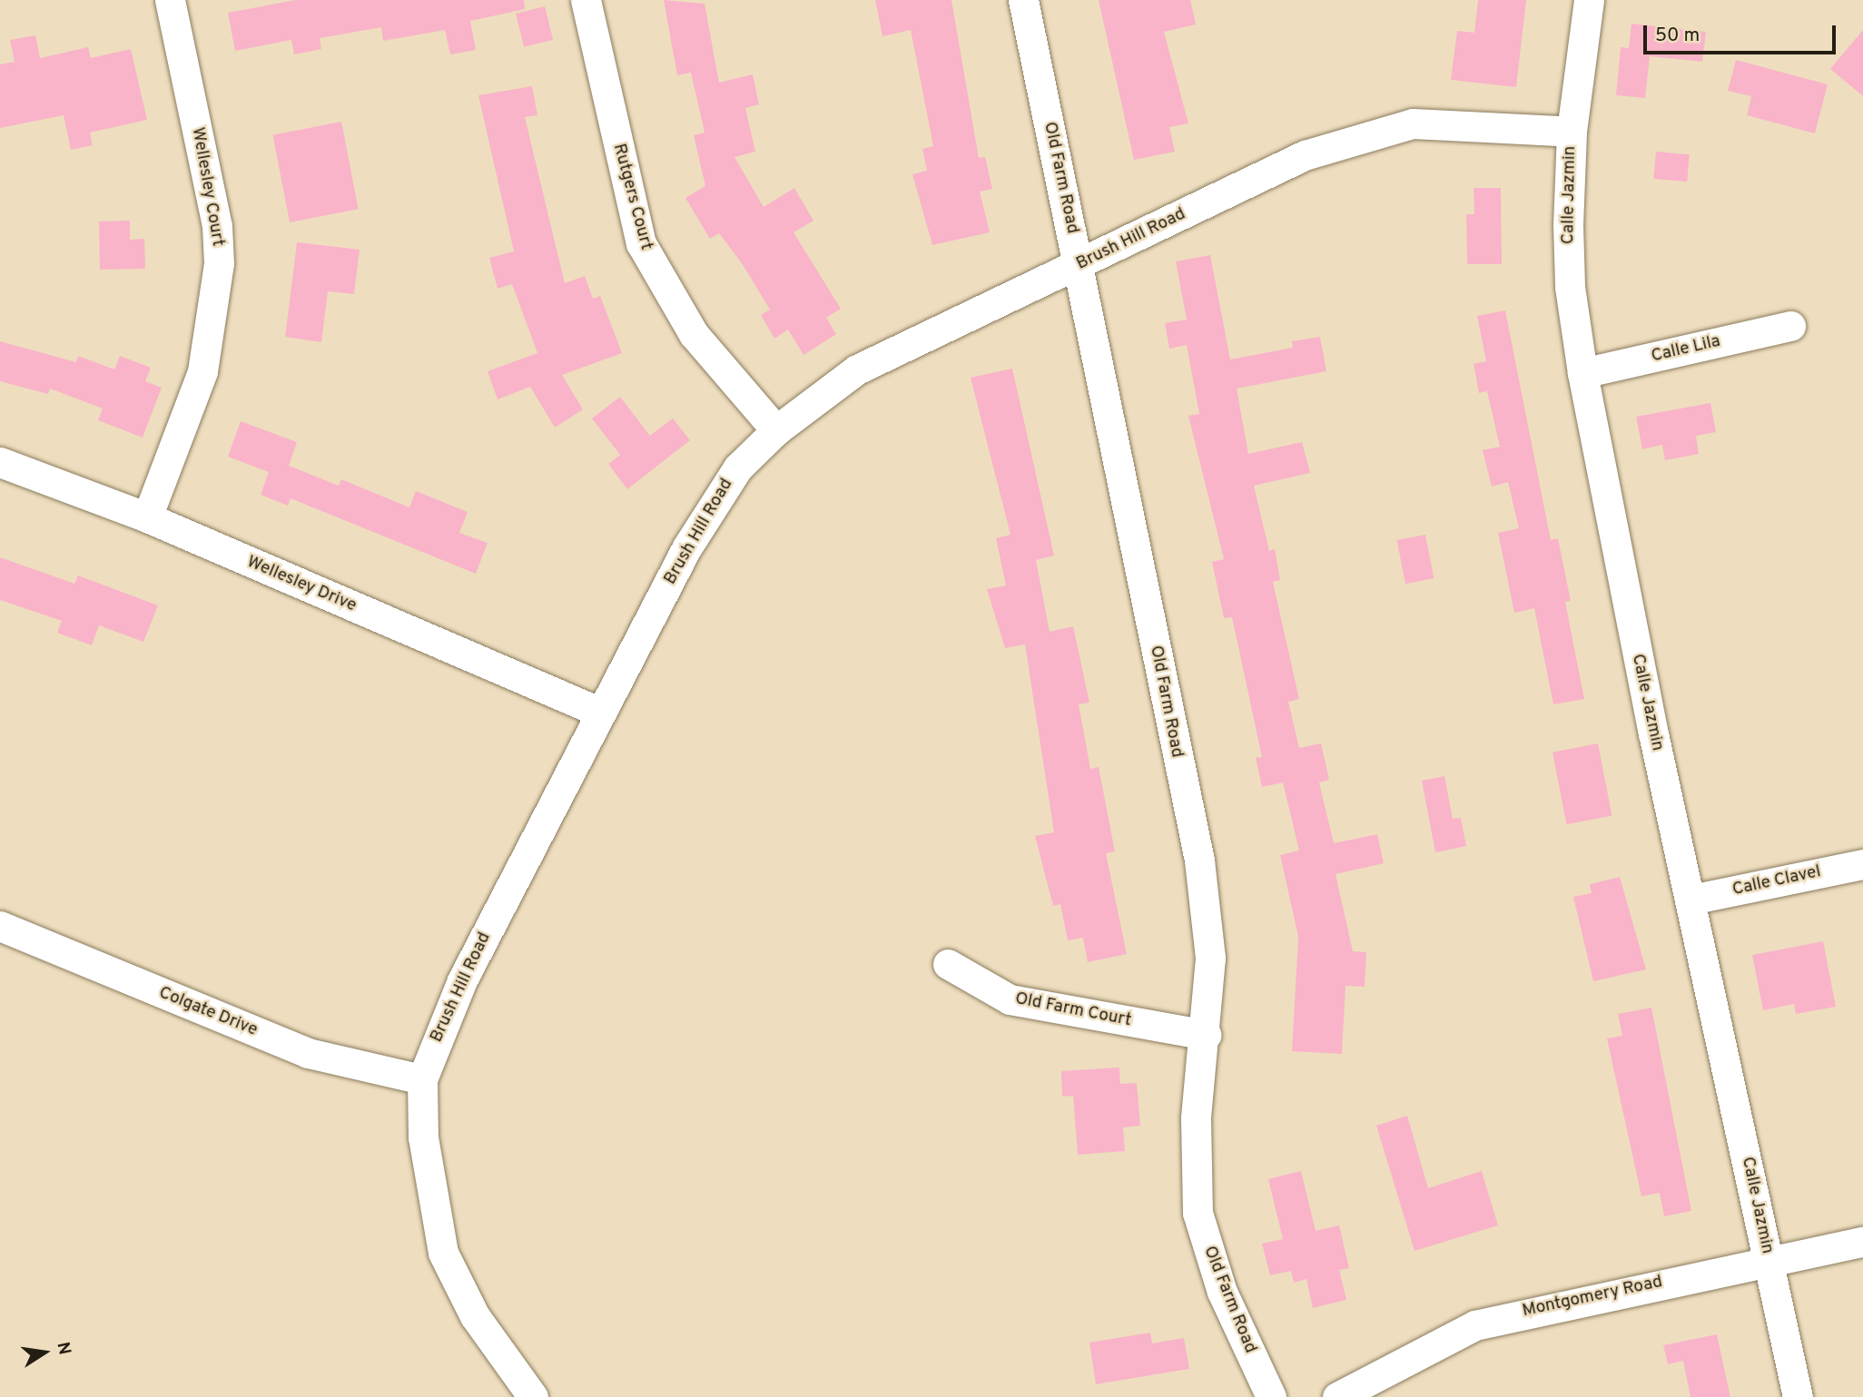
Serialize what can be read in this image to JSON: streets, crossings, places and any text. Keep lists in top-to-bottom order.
{
  "streets": {
    "street": [
      "Old Farm Road",
      "Wellesley Court",
      "Calle Jazmin",
      "Rutgers Court",
      "Brush Hill Road",
      "Calle Lila",
      "Wellesley Drive",
      "Calle Clavel",
      "Old Farm Court",
      "Colgate Drive",
      "Montgomery Road"
    ]
  },
  "crossings": [
    ["Old Farm Road", "Brush Hill Road"],
    ["Old Farm Road", "Old Farm Court"],
    ["Wellesley Court", "Wellesley Drive"],
    ["Calle Jazmin", "Brush Hill Road"],
    ["Calle Jazmin", "Calle Lila"],
    ["Calle Jazmin", "Calle Clavel"],
    ["Calle Jazmin", "Montgomery Road"],
    ["Rutgers Court", "Brush Hill Road"],
    ["Brush Hill Road", "Wellesley Drive"],
    ["Brush Hill Road", "Colgate Drive"]
  ],
  "scale_bar": "50 m",
  "north": "right"
}
